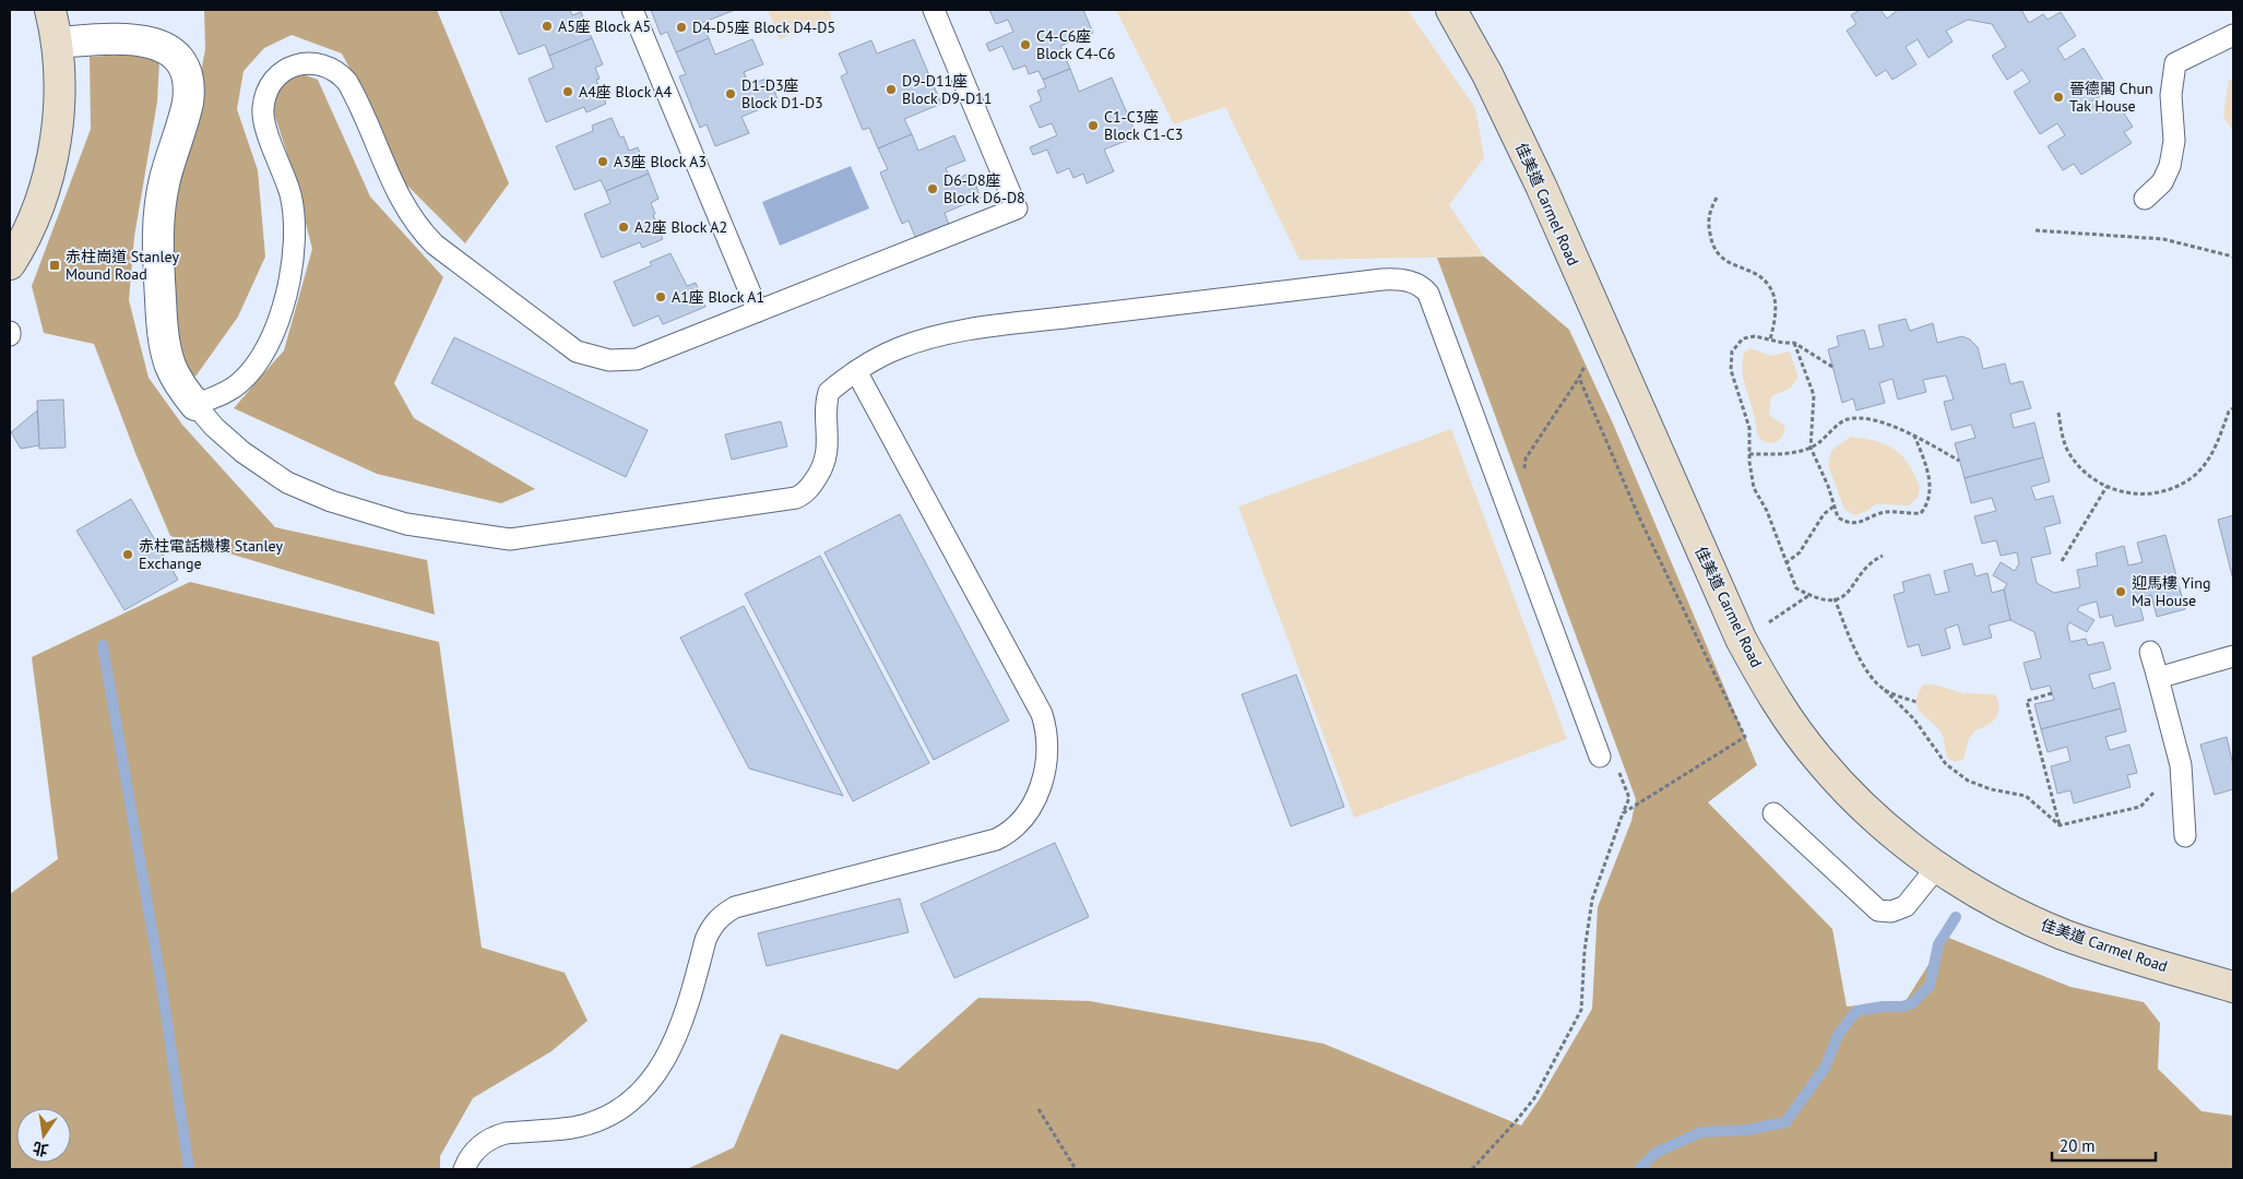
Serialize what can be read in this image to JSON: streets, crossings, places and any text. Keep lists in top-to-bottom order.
{
  "streets": {
    "street": ["佳美道 Carmel Road"]
  },
  "places": {
    "other": [
      "A5座 Block A5",
      "D4-D5座 Block D4-D5",
      "C4-C6座 Block C4-C6",
      "D9-D11座 Block D9-D11",
      "A4座 Block A4",
      "D1-D3座 Block D1-D3",
      "晉德閣 Chun Tak House",
      "C1-C3座 Block C1-C3",
      "A3座 Block A3",
      "D6-D8座 Block D6-D8",
      "A2座 Block A2",
      "A1座 Block A1",
      "赤柱電話機樓 Stanley Exchange",
      "迎馬樓 Ying Ma House"
    ],
    "transit": ["赤柱崗道 Stanley Mound Road"]
  },
  "scale_bar": "20 m",
  "north": "bottom"
}
